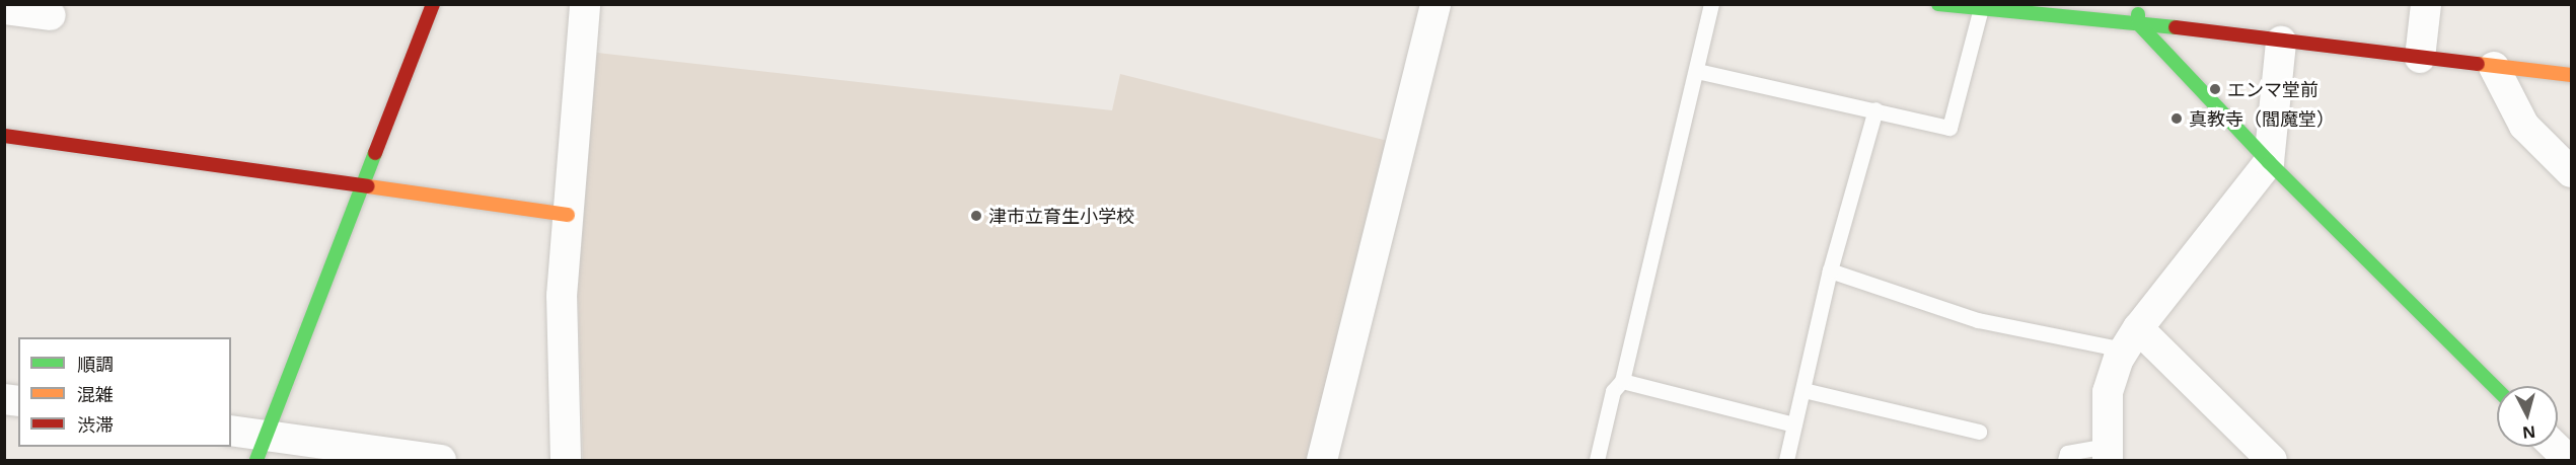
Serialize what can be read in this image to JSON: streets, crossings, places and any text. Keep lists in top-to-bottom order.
{
  "places": ["エンマ堂前", "真教寺（閻魔堂）", "津市立育生小学校"],
  "legend": ["順調", "混雑", "渋滞"],
  "north": "bottom"
}
